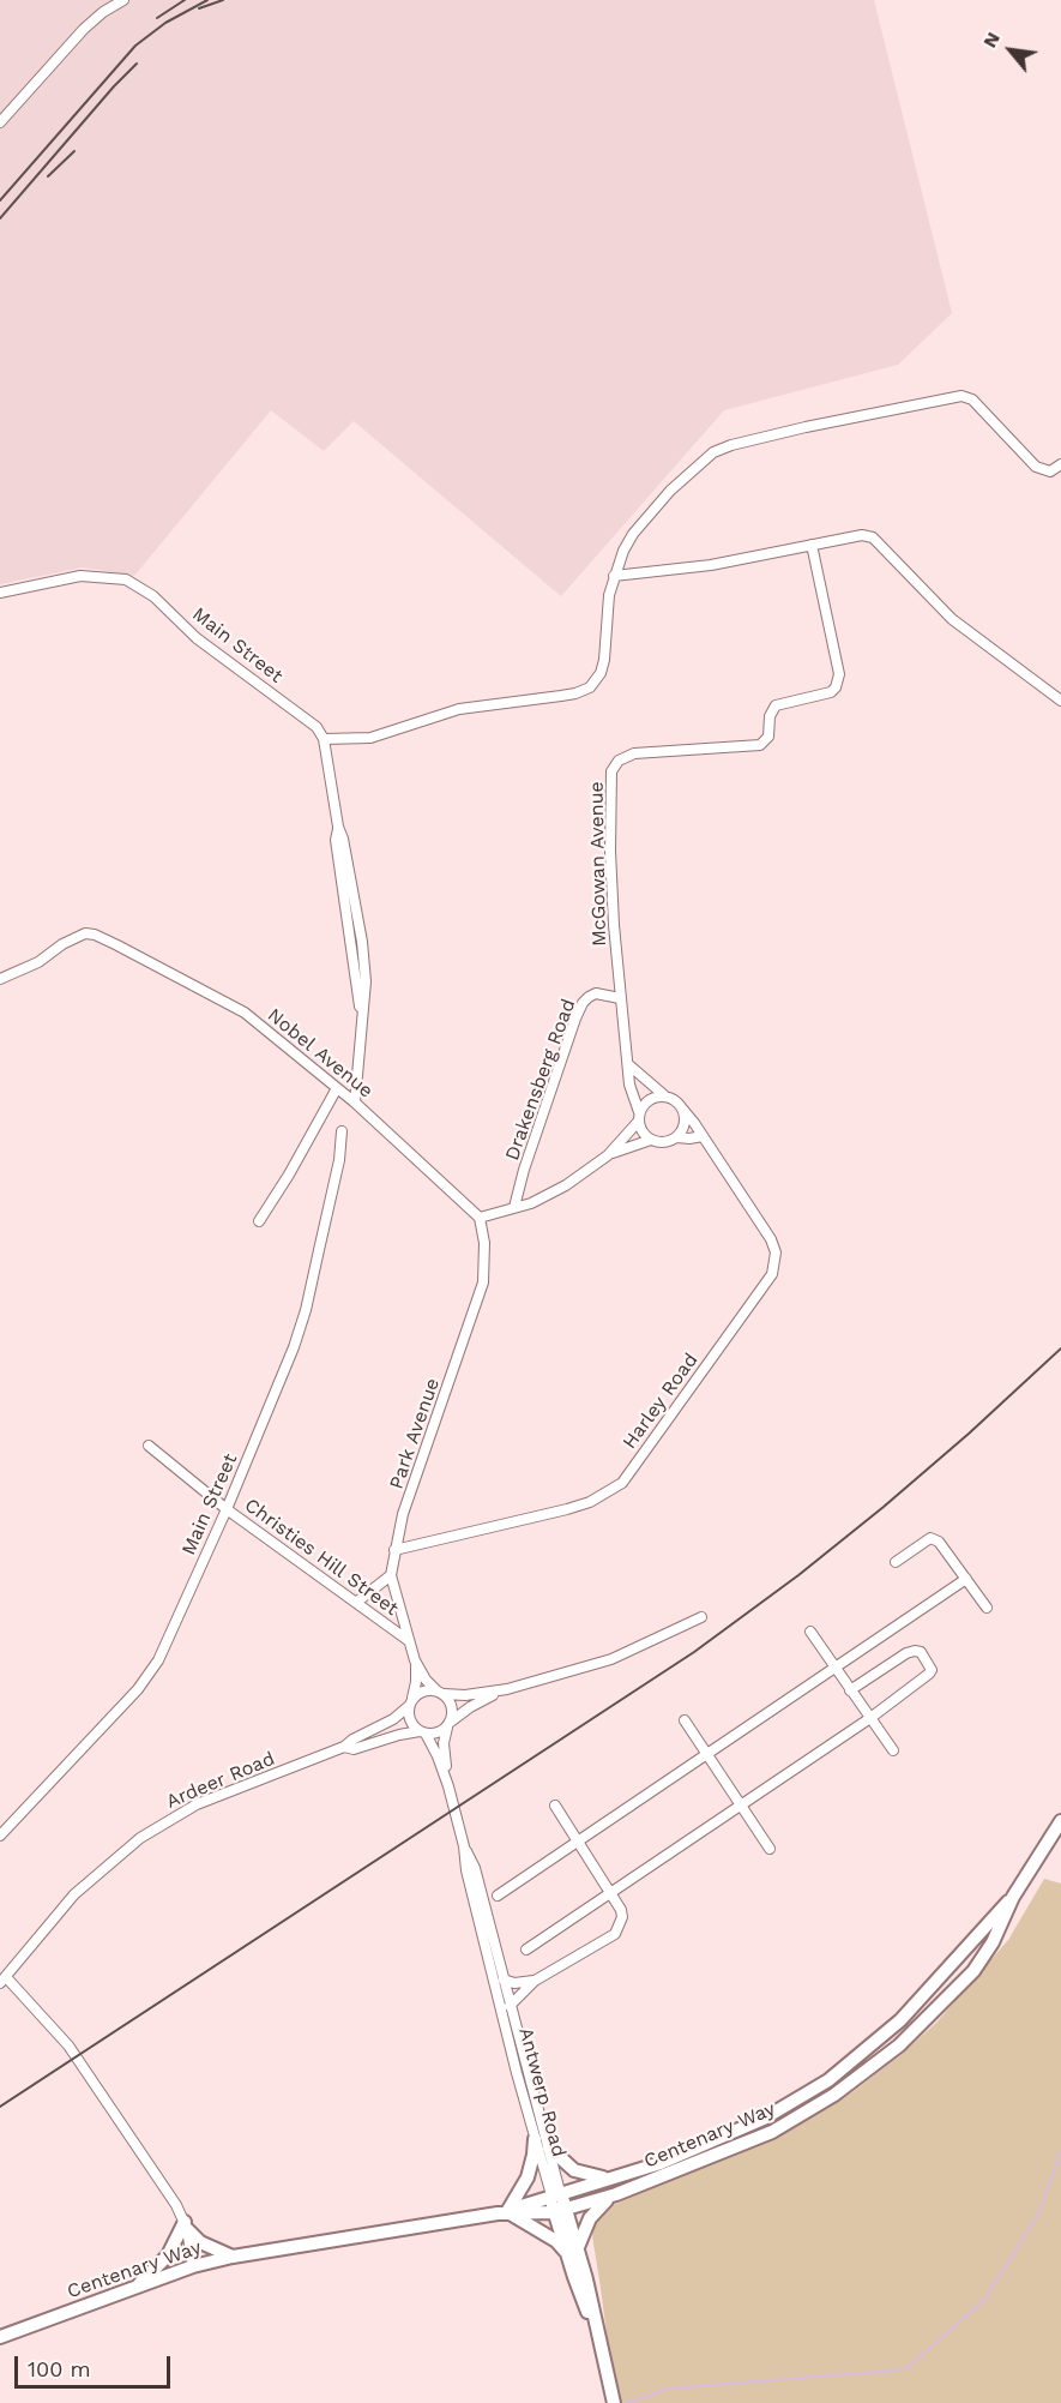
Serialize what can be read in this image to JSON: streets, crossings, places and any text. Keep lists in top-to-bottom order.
{
  "streets": {
    "main road": ["Antwerp Road", "Centenary Way"],
    "street": [
      "Main Street",
      "McGowan Avenue",
      "Nobel Avenue",
      "Drakensberg Road",
      "Harley Road",
      "Park Avenue",
      "Christies Hill Street",
      "Ardeer Road"
    ]
  },
  "crossings": [
    ["Main Street", "Christies Hill Street"],
    ["McGowan Avenue", "Drakensberg Road"],
    ["McGowan Avenue", "Harley Road"],
    ["Nobel Avenue", "Park Avenue"],
    ["Harley Road", "Park Avenue"],
    ["Park Avenue", "Christies Hill Street"],
    ["Park Avenue", "Ardeer Road"],
    ["Park Avenue", "Antwerp Road"],
    ["Ardeer Road", "Antwerp Road"],
    ["Antwerp Road", "Centenary Way"]
  ],
  "scale_bar": "100 m",
  "north": "top left"
}
